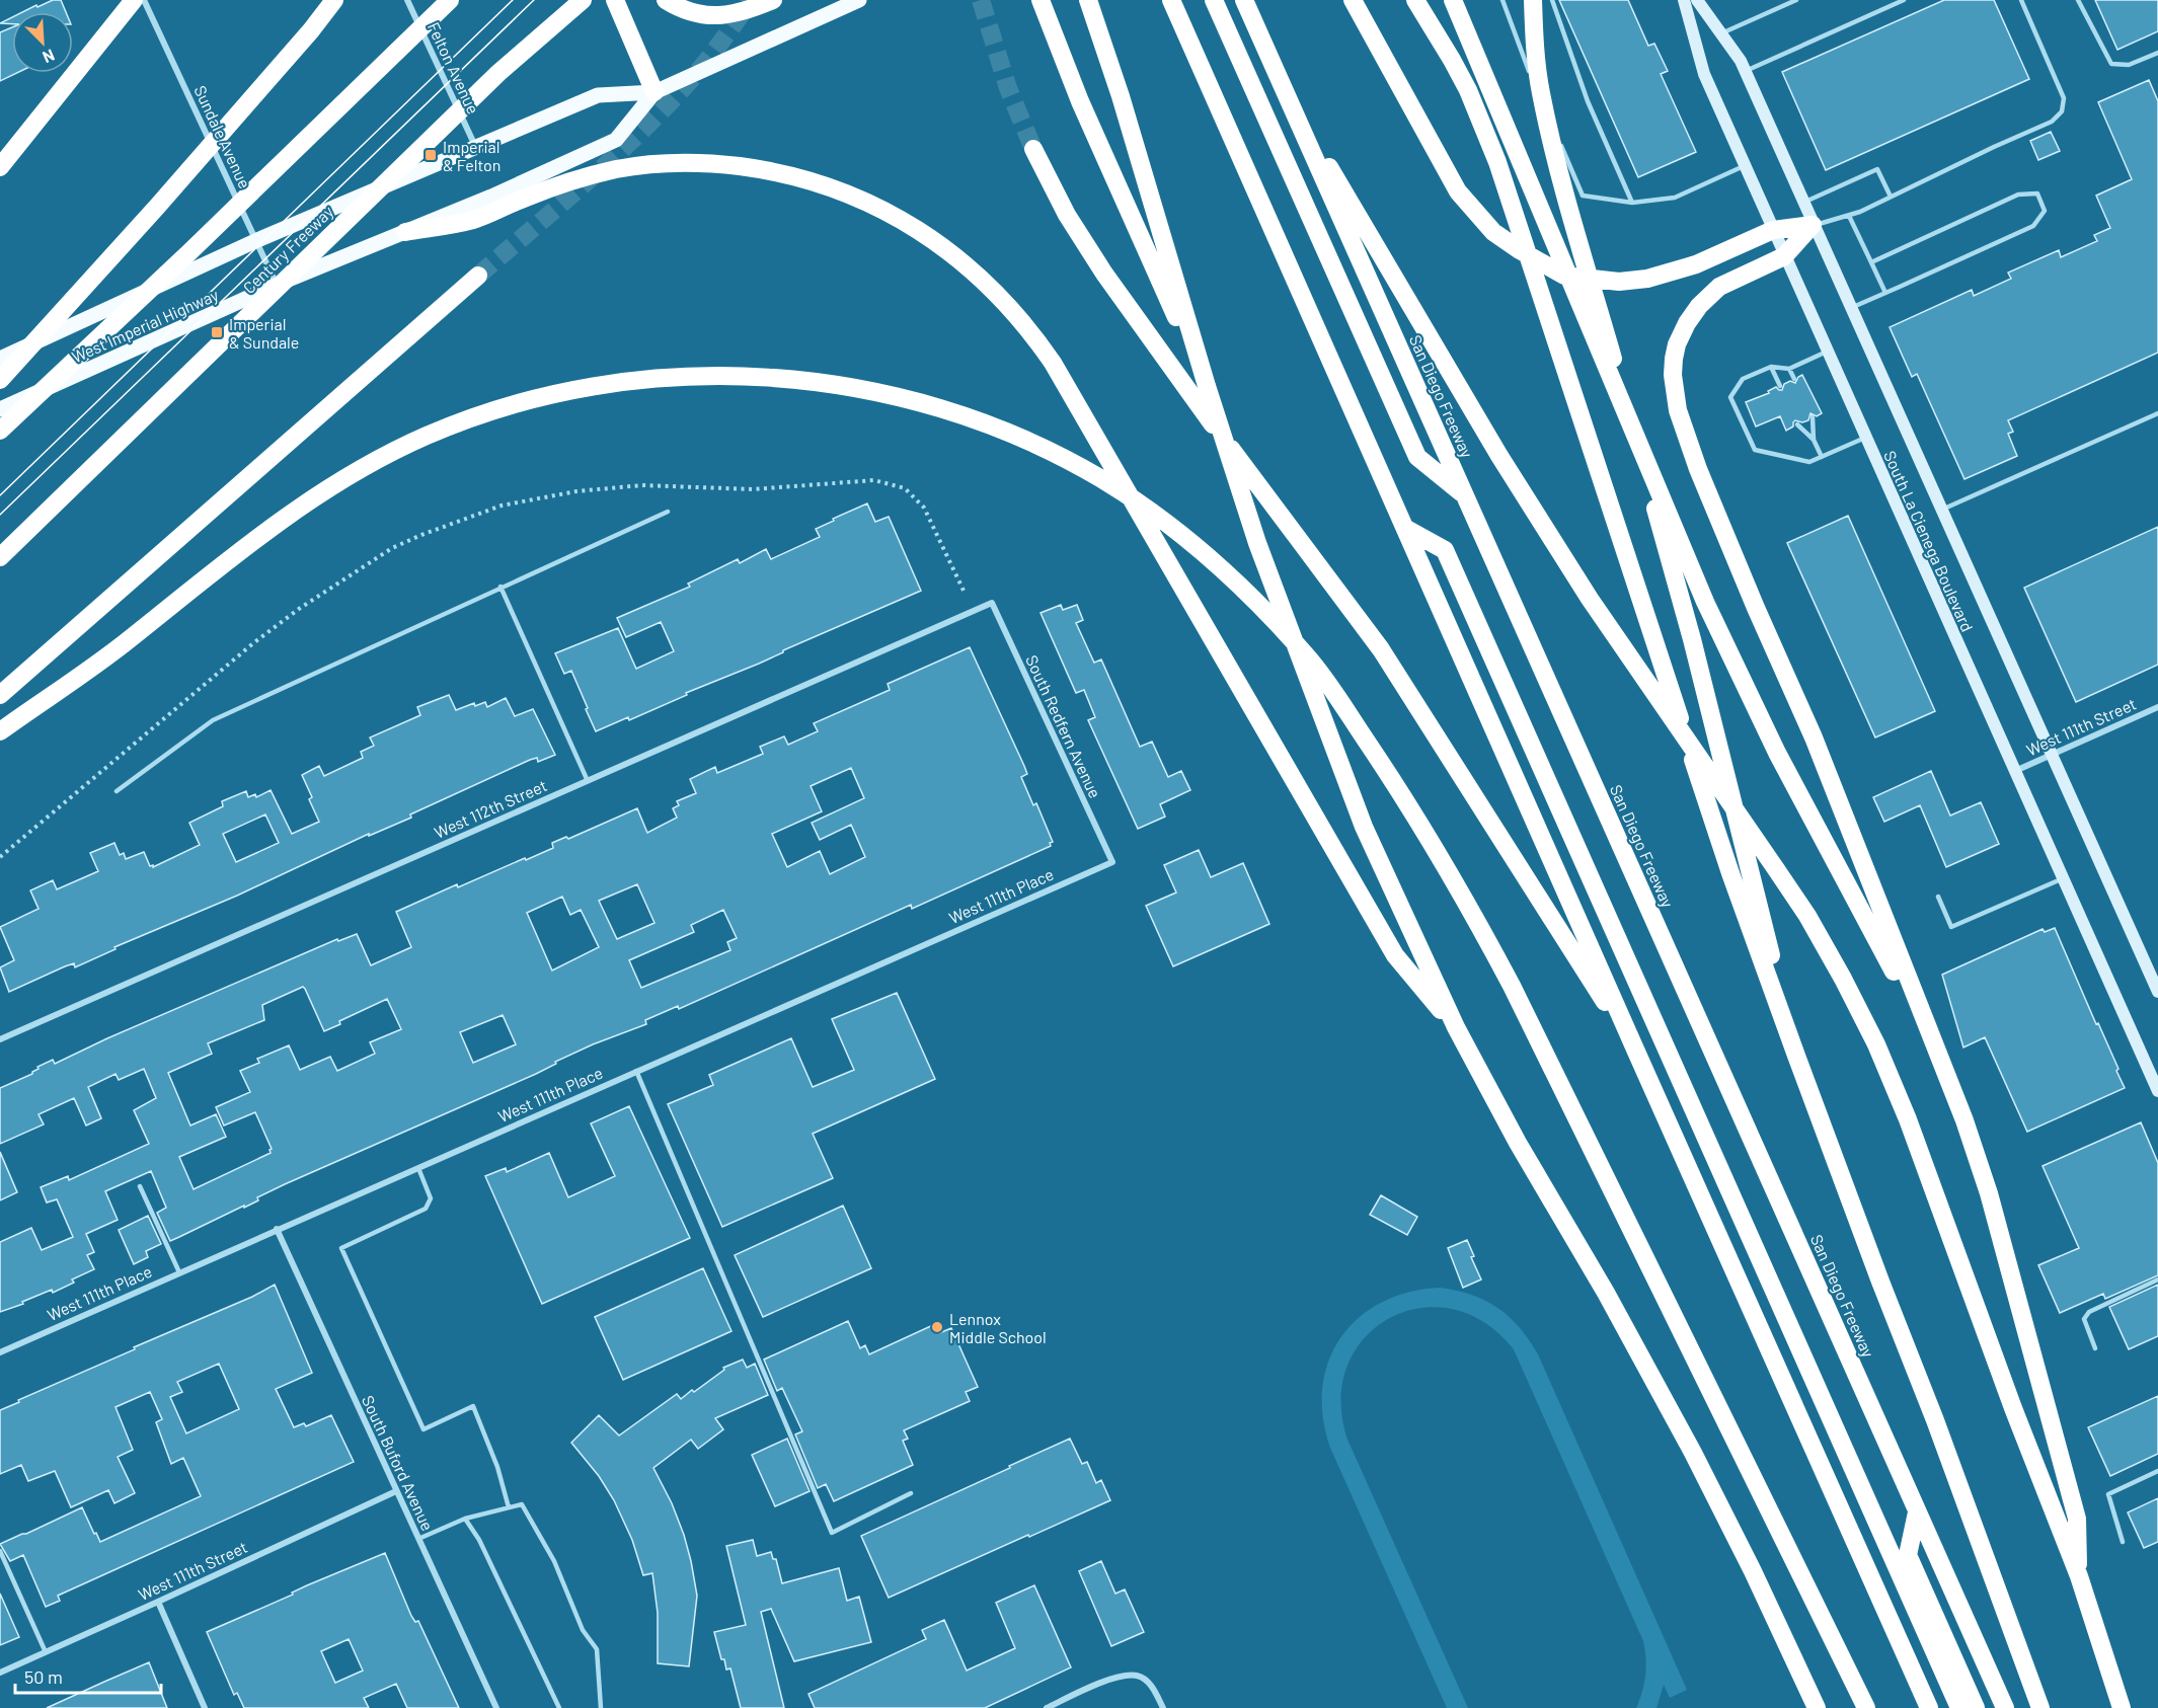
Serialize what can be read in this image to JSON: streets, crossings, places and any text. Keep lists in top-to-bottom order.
{
  "streets": {
    "highway": ["Century Freeway", "San Diego Freeway"],
    "main road": ["West Imperial Highway", "South La Cienega Boulevard"],
    "street": [
      "Felton Avenue",
      "Sundale Avenue",
      "South Redfern Avenue",
      "West 111th Street",
      "West 112th Street",
      "West 111th Place",
      "South Buford Avenue"
    ]
  },
  "crossings": [
    ["Felton Avenue", "West Imperial Highway"],
    ["Sundale Avenue", "West Imperial Highway"],
    ["South La Cienega Boulevard", "West 111th Street"],
    ["South Redfern Avenue", "West 112th Street"],
    ["South Redfern Avenue", "West 111th Place"],
    ["West 111th Street", "South Buford Avenue"],
    ["West 111th Place", "South Buford Avenue"]
  ],
  "places": {
    "transit": ["Imperial & Felton", "Imperial & Sundale"],
    "other": ["Lennox Middle School"]
  },
  "scale_bar": "50 m",
  "north": "bottom right"
}
